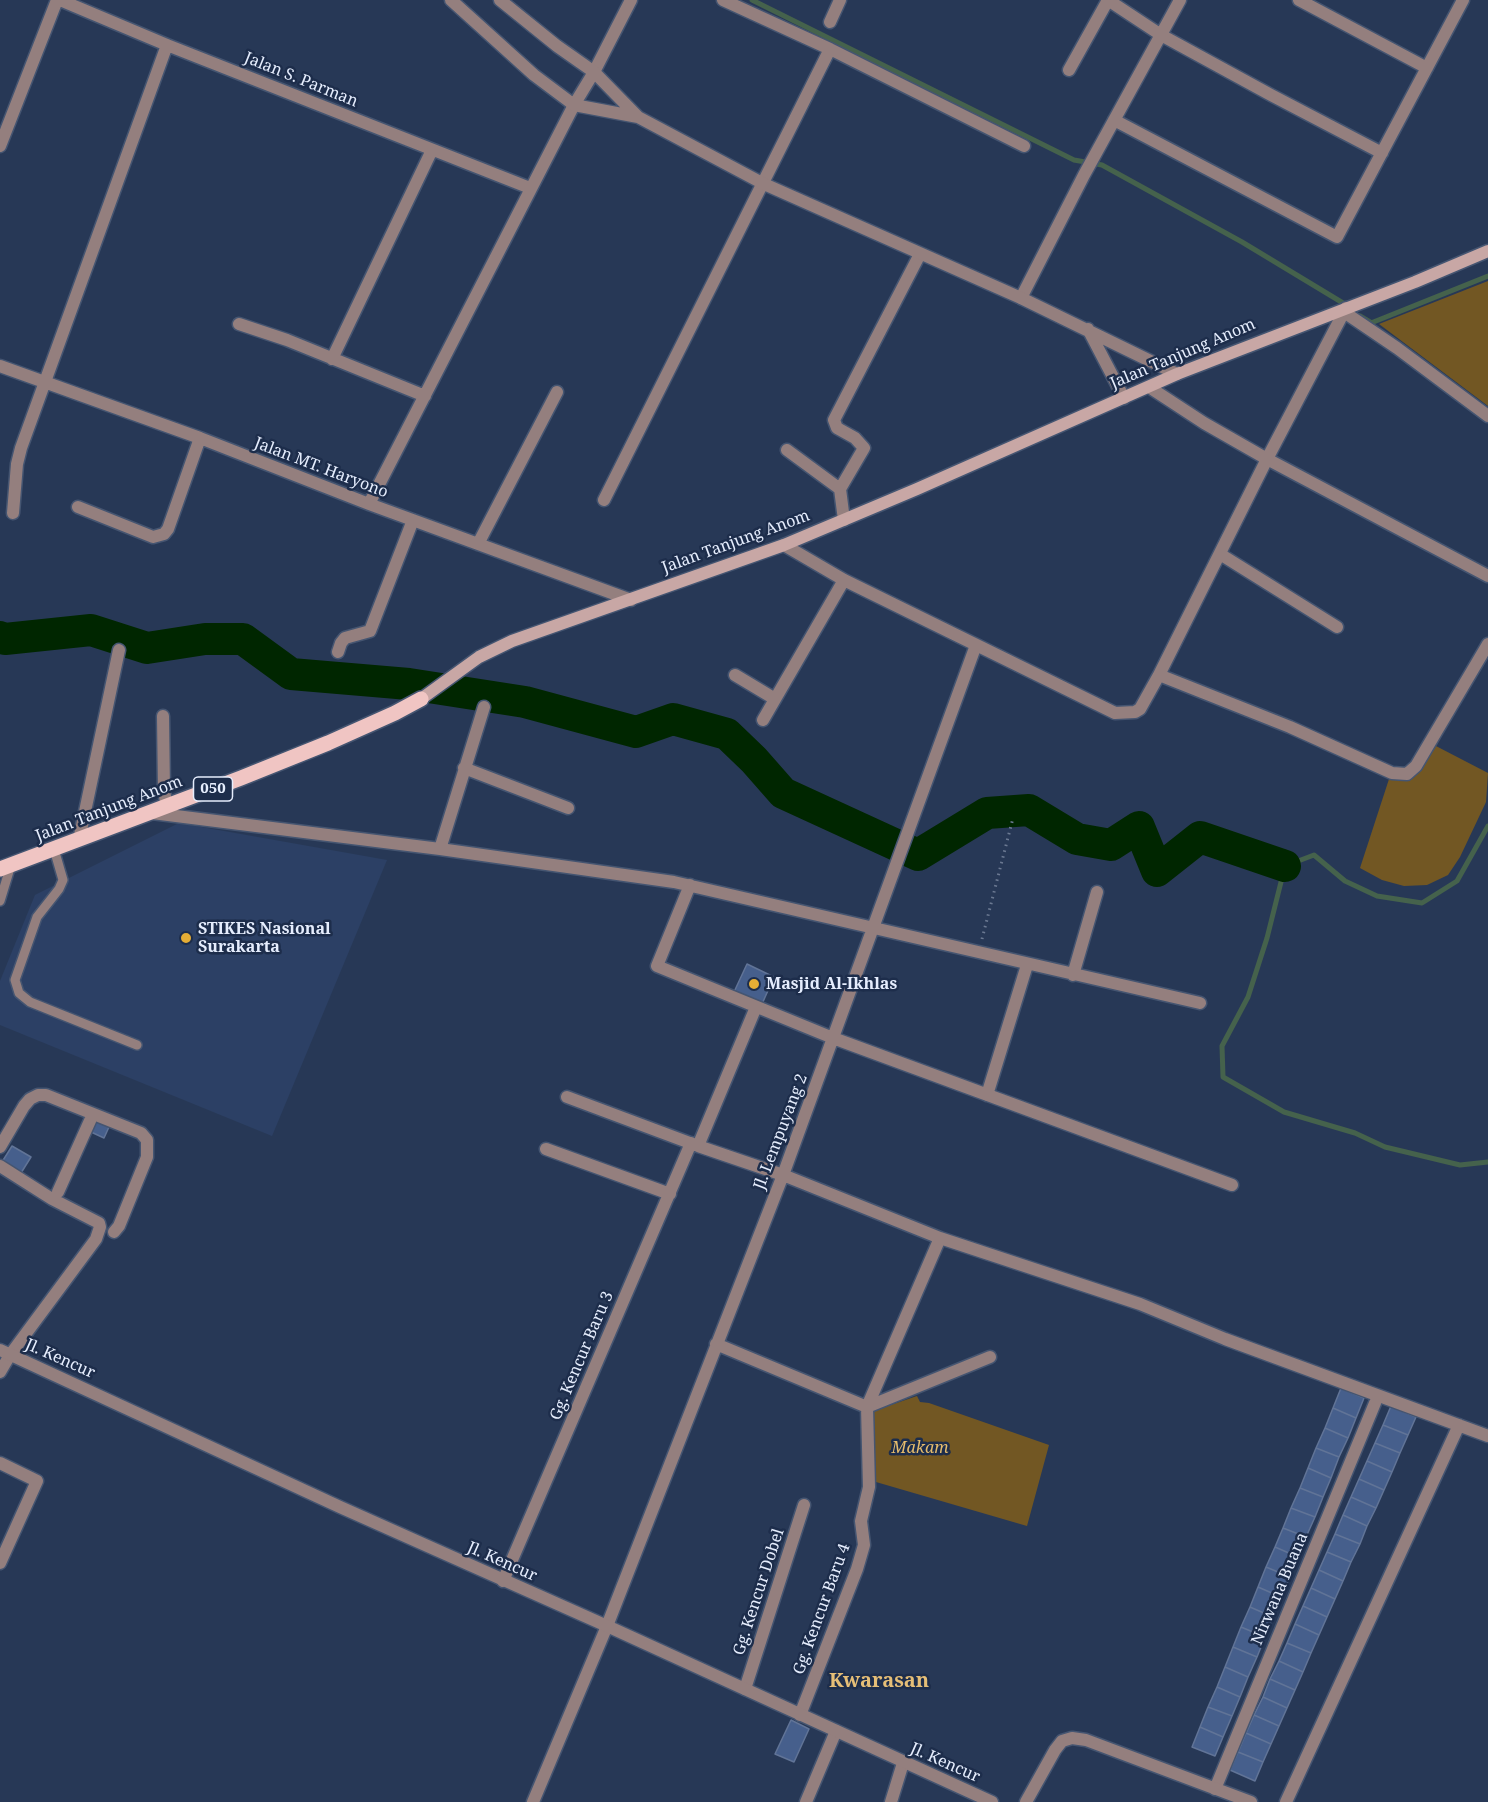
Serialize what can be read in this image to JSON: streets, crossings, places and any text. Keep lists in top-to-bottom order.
{
  "streets": {
    "main road": ["Jalan Tanjung Anom", "050"],
    "street": [
      "Jalan S. Parman",
      "Jalan MT. Haryono",
      "Jl. Lempuyang 2",
      "Gg. Kencur Baru 3",
      "Jl. Kencur",
      "Nirwana Buana",
      "Gg. Kencur Dobel",
      "Gg. Kencur Baru 4"
    ]
  },
  "crossings": [
    ["Jalan Tanjung Anom", "Jalan MT. Haryono"],
    ["Jl. Lempuyang 2", "Jl. Kencur"],
    ["Gg. Kencur Baru 3", "Jl. Kencur"],
    ["Jl. Kencur", "Gg. Kencur Dobel"],
    ["Jl. Kencur", "Gg. Kencur Baru 4"]
  ],
  "districts": ["Kwarasan"],
  "parks": ["Makam"],
  "places": ["STIKES Nasional Surakarta", "Masjid Al-Ikhlas"]
}
